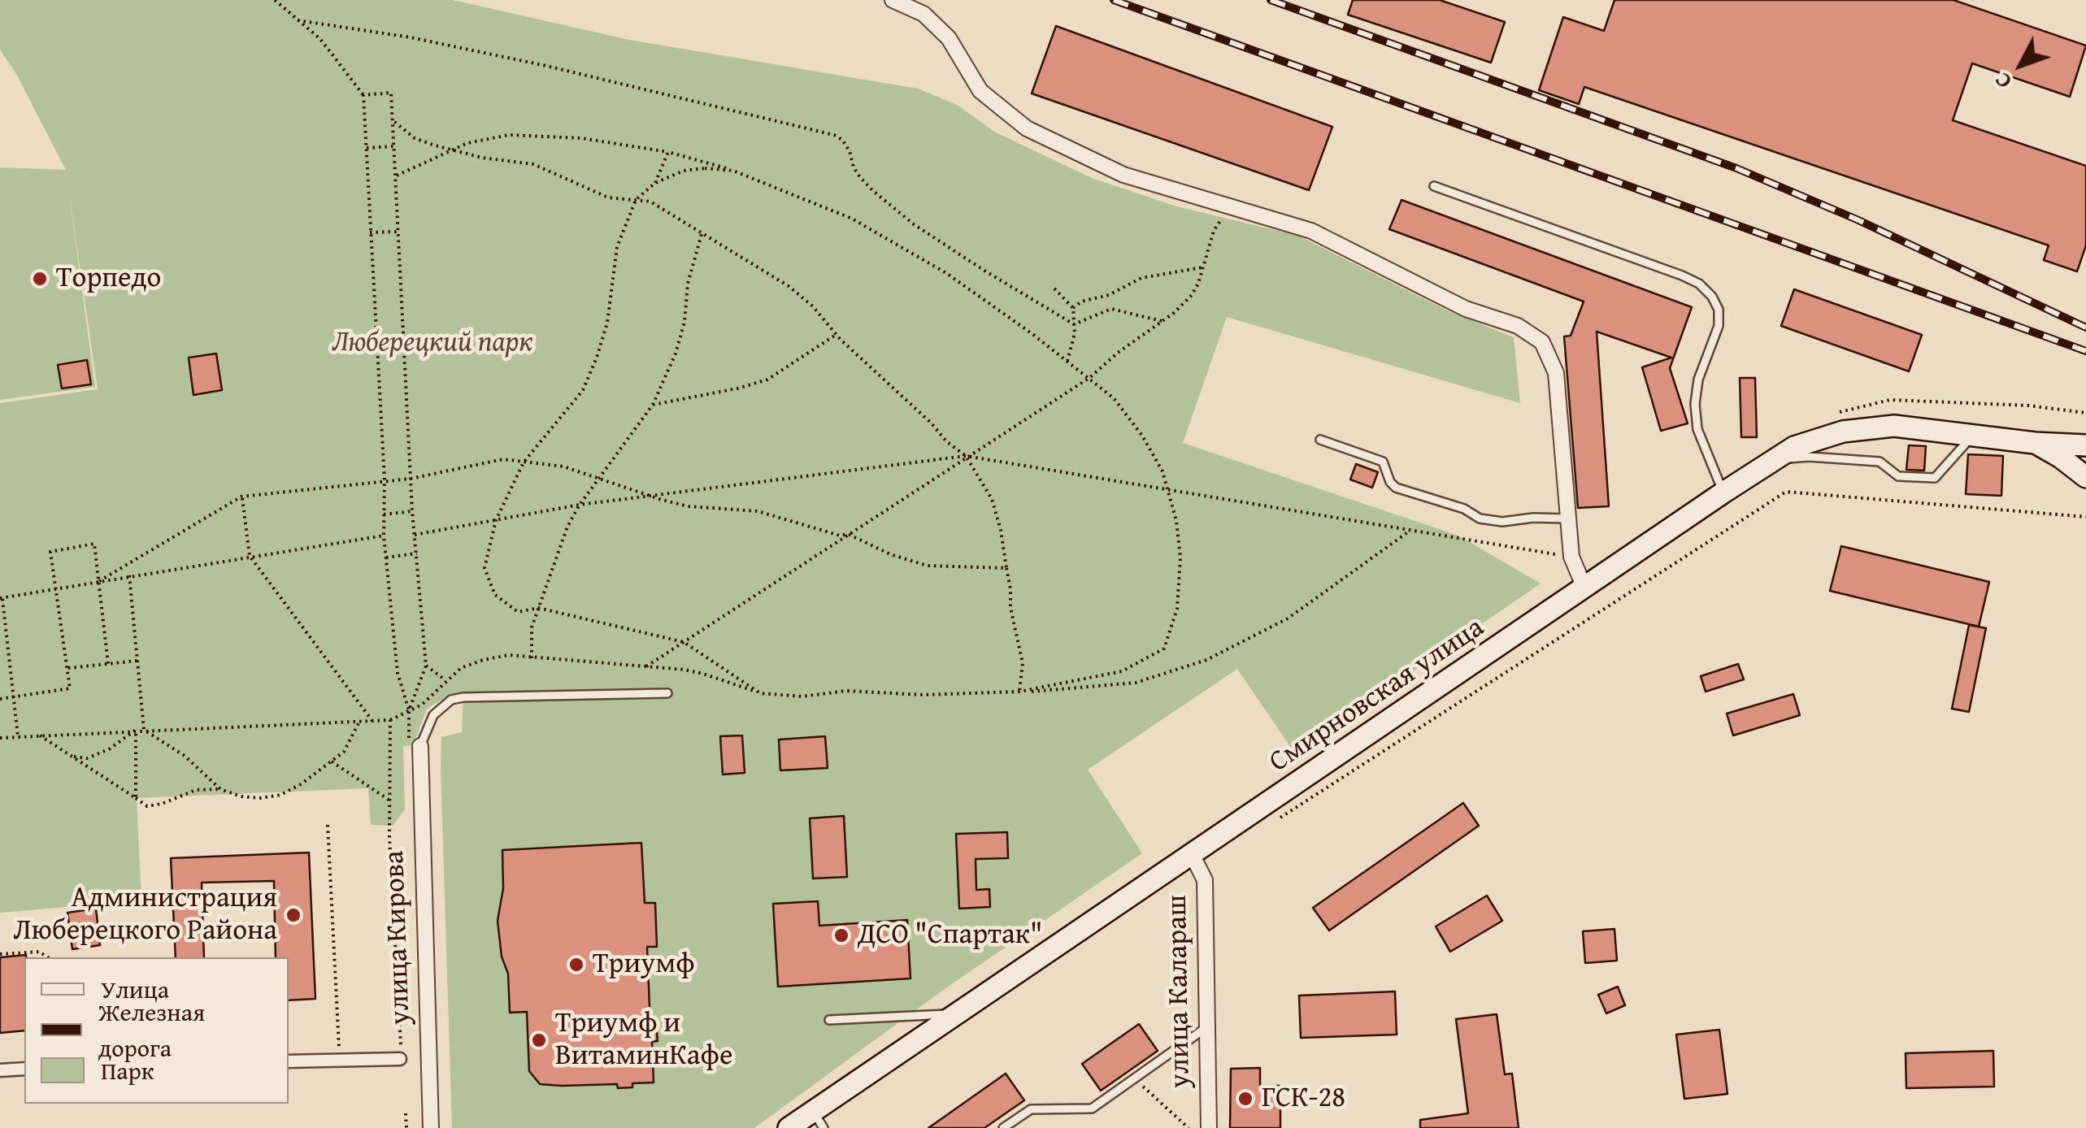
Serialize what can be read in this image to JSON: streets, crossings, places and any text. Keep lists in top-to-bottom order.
{
  "streets": {
    "main road": ["Смирновская улица"],
    "street": ["улица Кирова", "улица Калараш"]
  },
  "crossings": [
    ["Смирновская улица", "улица Калараш"]
  ],
  "parks": ["Люберецкий парк"],
  "places": [
    "Торпедо",
    "Администрация Люберецкого Района",
    "ДСО \"Спартак\"",
    "Триумф",
    "Триумф и ВитаминКафе",
    "ГСК-28"
  ],
  "legend": ["Улица", "Железная дорога", "Парк"],
  "north": "bottom left"
}
